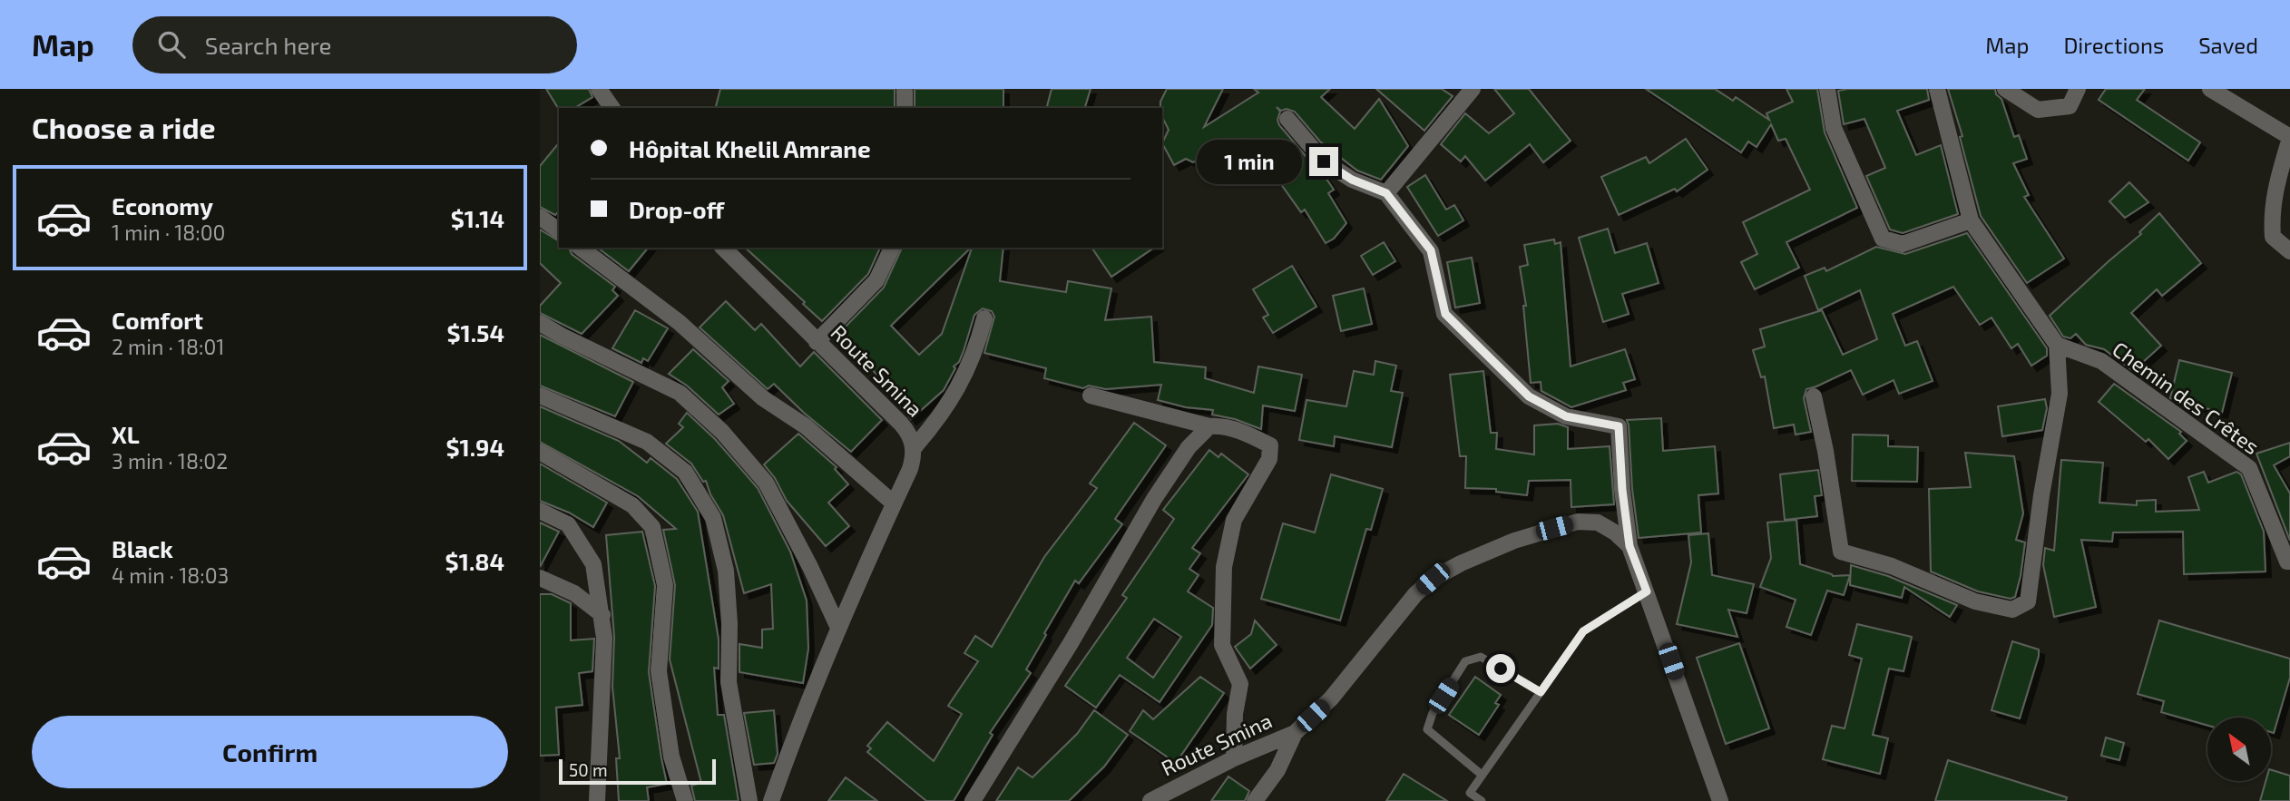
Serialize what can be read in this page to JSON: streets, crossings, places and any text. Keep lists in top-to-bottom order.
{
  "streets": {
    "street": ["Route Smina", "Chemin des Crêtes"]
  },
  "scale_bar": "50 m",
  "north": "top left",
  "page": {
    "header": "Map",
    "search": "Search here",
    "nav": ["Map", "Directions", "Saved"],
    "heading": "Choose a ride",
    "banner": ["Hôpital Khelil Amrane", "Drop-off"],
    "bubble": "1 min",
    "list": [
      {
        "name": "Economy",
        "note": "1 min · 18:00",
        "value": "$1.14"
      },
      {
        "name": "Comfort",
        "note": "2 min · 18:01",
        "value": "$1.54"
      },
      {
        "name": "XL",
        "note": "3 min · 18:02",
        "value": "$1.94"
      },
      {
        "name": "Black",
        "note": "4 min · 18:03",
        "value": "$1.84"
      }
    ],
    "buttons": "Confirm",
    "scale": "50 m"
  }
}
